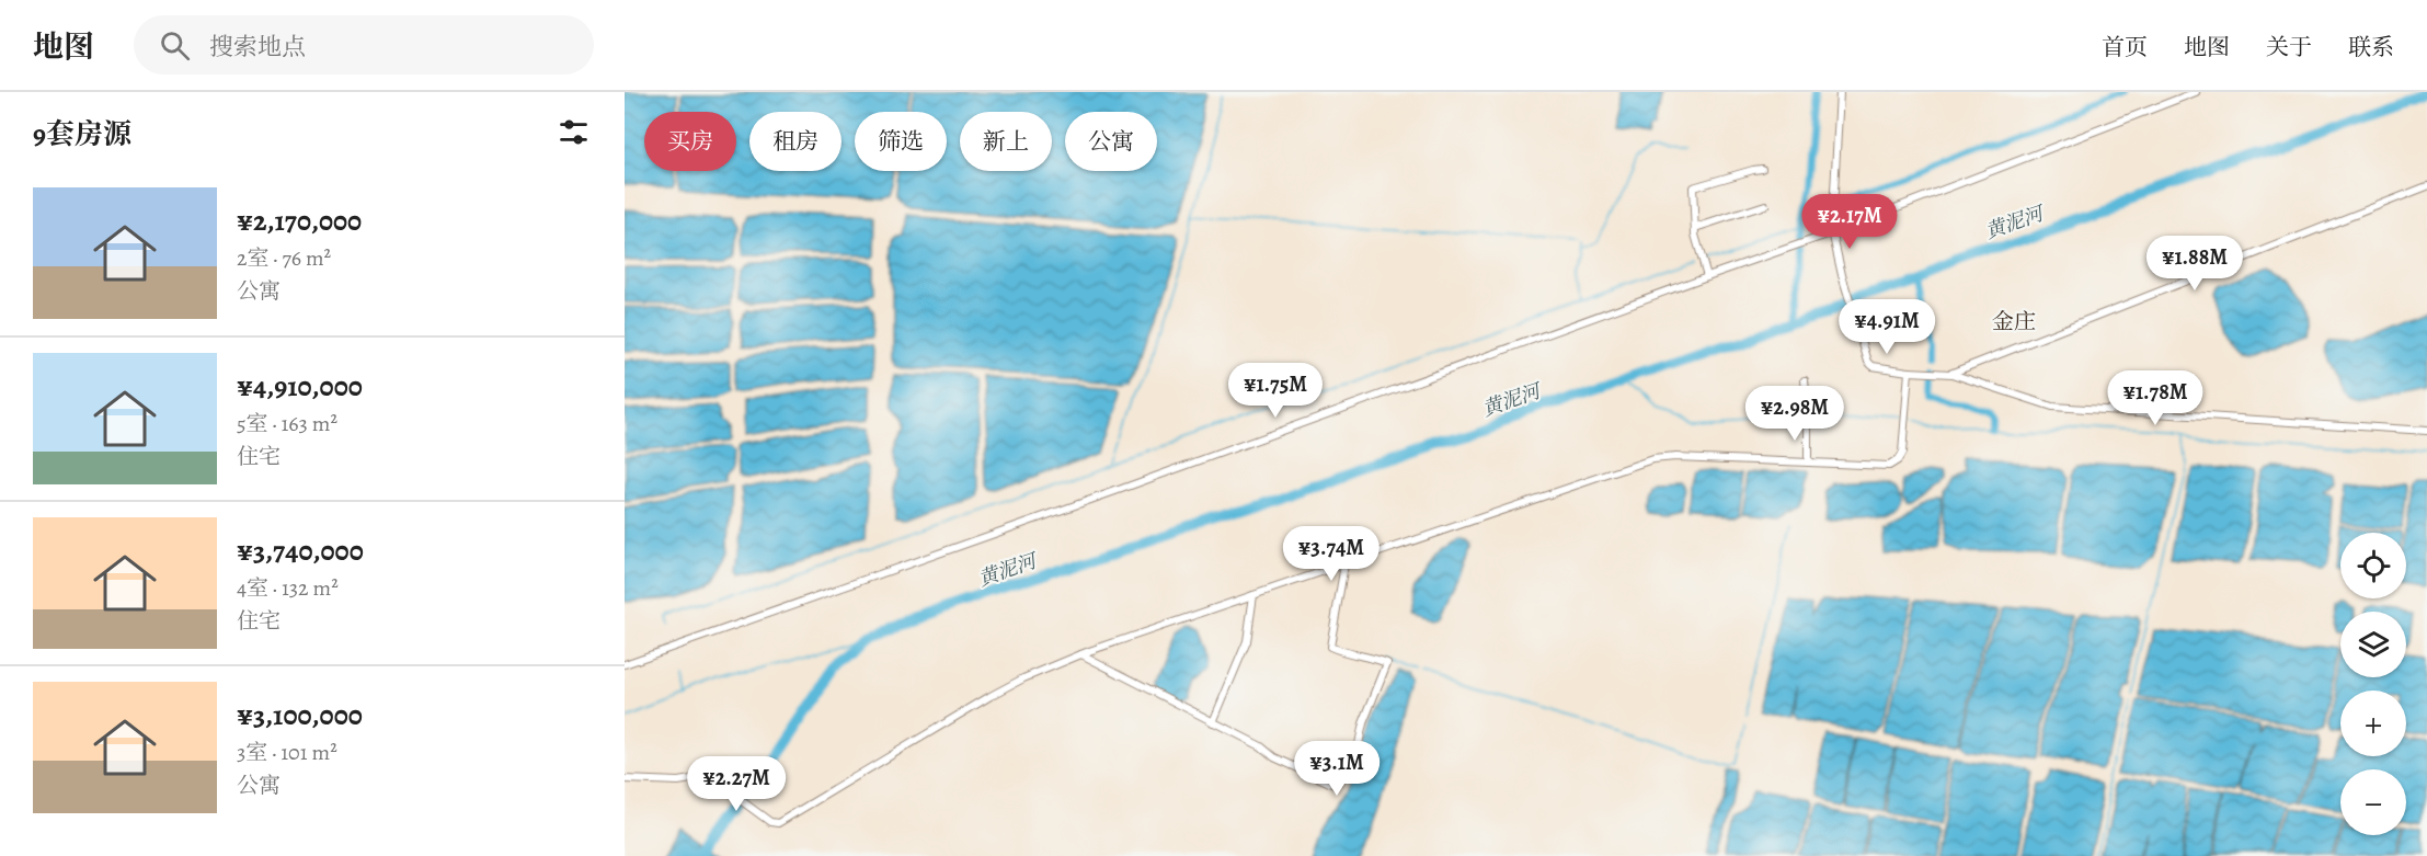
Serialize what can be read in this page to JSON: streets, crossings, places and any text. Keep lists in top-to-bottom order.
{
  "districts": ["金庄"],
  "water": ["黄泥河"],
  "page": {
    "header": "地图",
    "search": "搜索地点",
    "nav": [
      "首页",
      "地图",
      "关于",
      "联系"
    ],
    "heading": "9套房源",
    "chip": [
      "买房",
      "租房",
      "筛选",
      "新上",
      "公寓"
    ],
    "list": [
      {
        "name": "¥2,170,000",
        "note": "2室 · 76 m² · 公寓"
      },
      {
        "name": "¥4,910,000",
        "note": "5室 · 163 m² · 住宅"
      },
      {
        "name": "¥3,740,000",
        "note": "4室 · 132 m² · 住宅"
      },
      {
        "name": "¥3,100,000",
        "note": "3室 · 101 m² · 公寓"
      }
    ],
    "price": [
      "¥2.17M",
      "¥1.88M",
      "¥4.91M",
      "¥1.75M",
      "¥1.78M",
      "¥2.98M",
      "¥3.74M",
      "¥3.1M",
      "¥2.27M"
    ],
    "map_buttons": ["+", "−"]
  }
}
